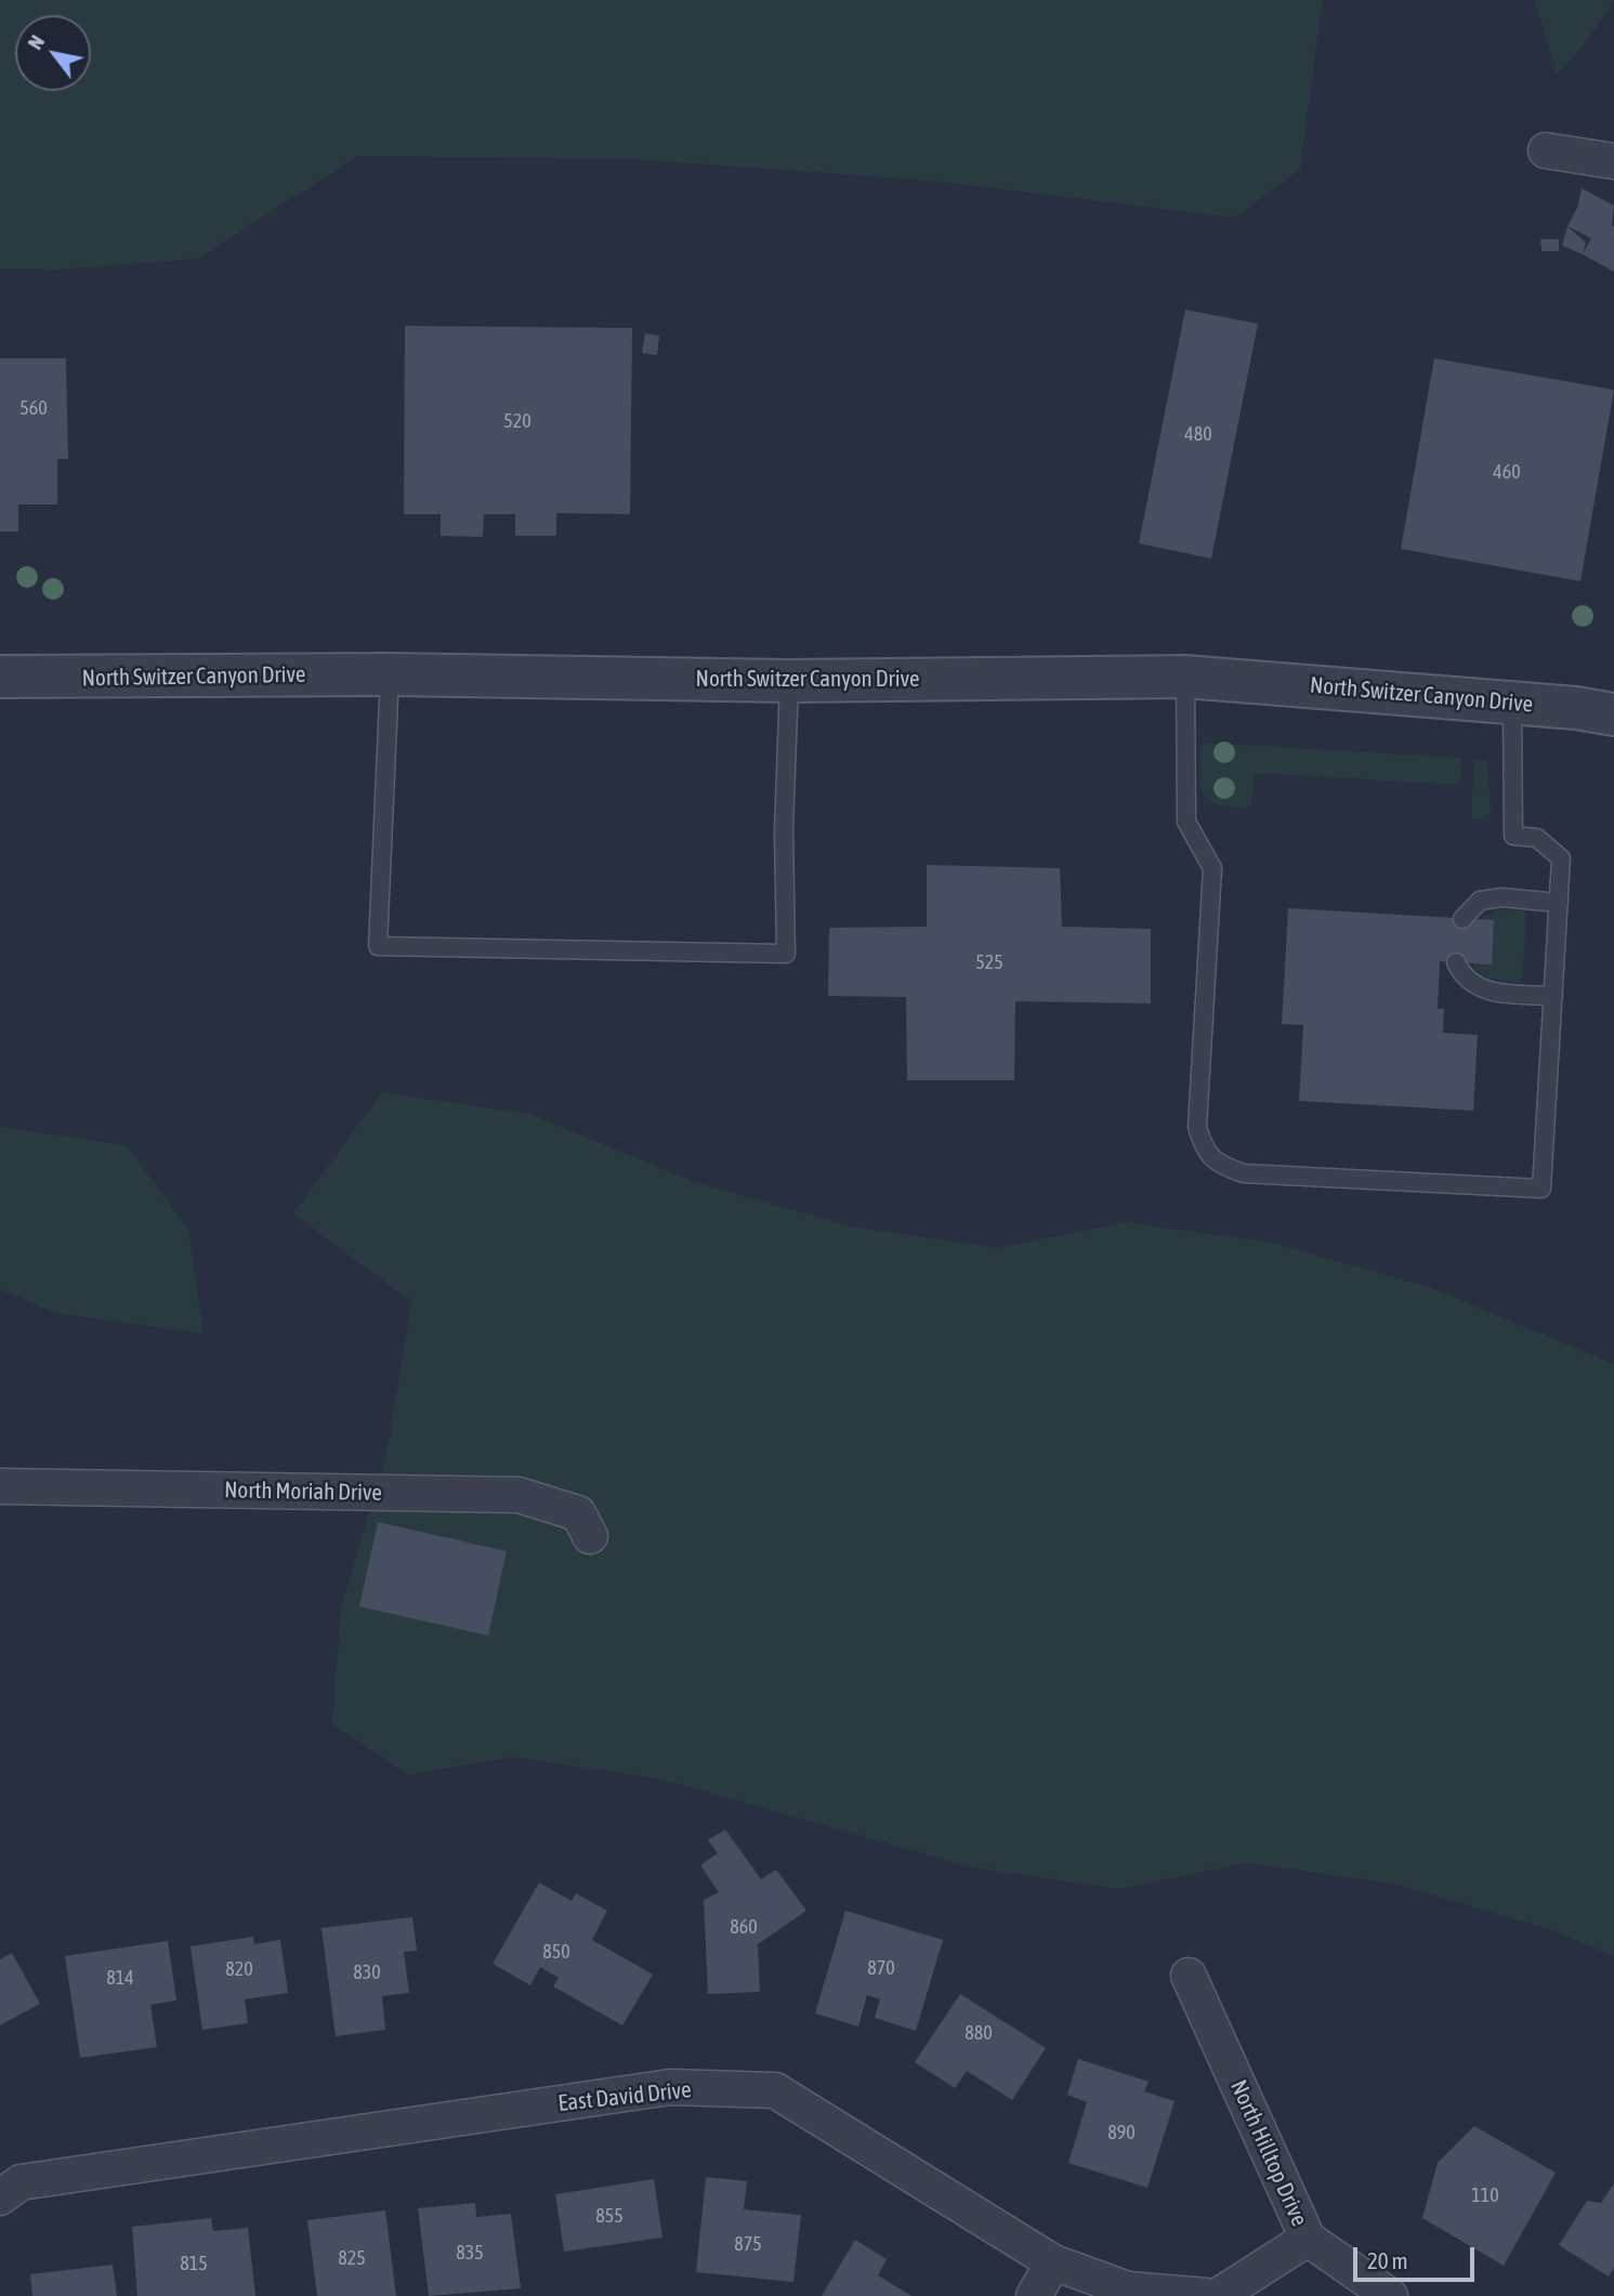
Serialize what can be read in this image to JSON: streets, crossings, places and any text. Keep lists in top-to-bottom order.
{
  "streets": {
    "street": [
      "North Switzer Canyon Drive",
      "North Moriah Drive",
      "East David Drive",
      "North Hilltop Drive"
    ]
  },
  "house_numbers": [
    "560",
    "520",
    "480",
    "460",
    "525",
    "860",
    "850",
    "870",
    "820",
    "830",
    "814",
    "880",
    "890",
    "110",
    "855",
    "875",
    "835",
    "825",
    "815"
  ],
  "scale_bar": "20 m",
  "north": "top left"
}
